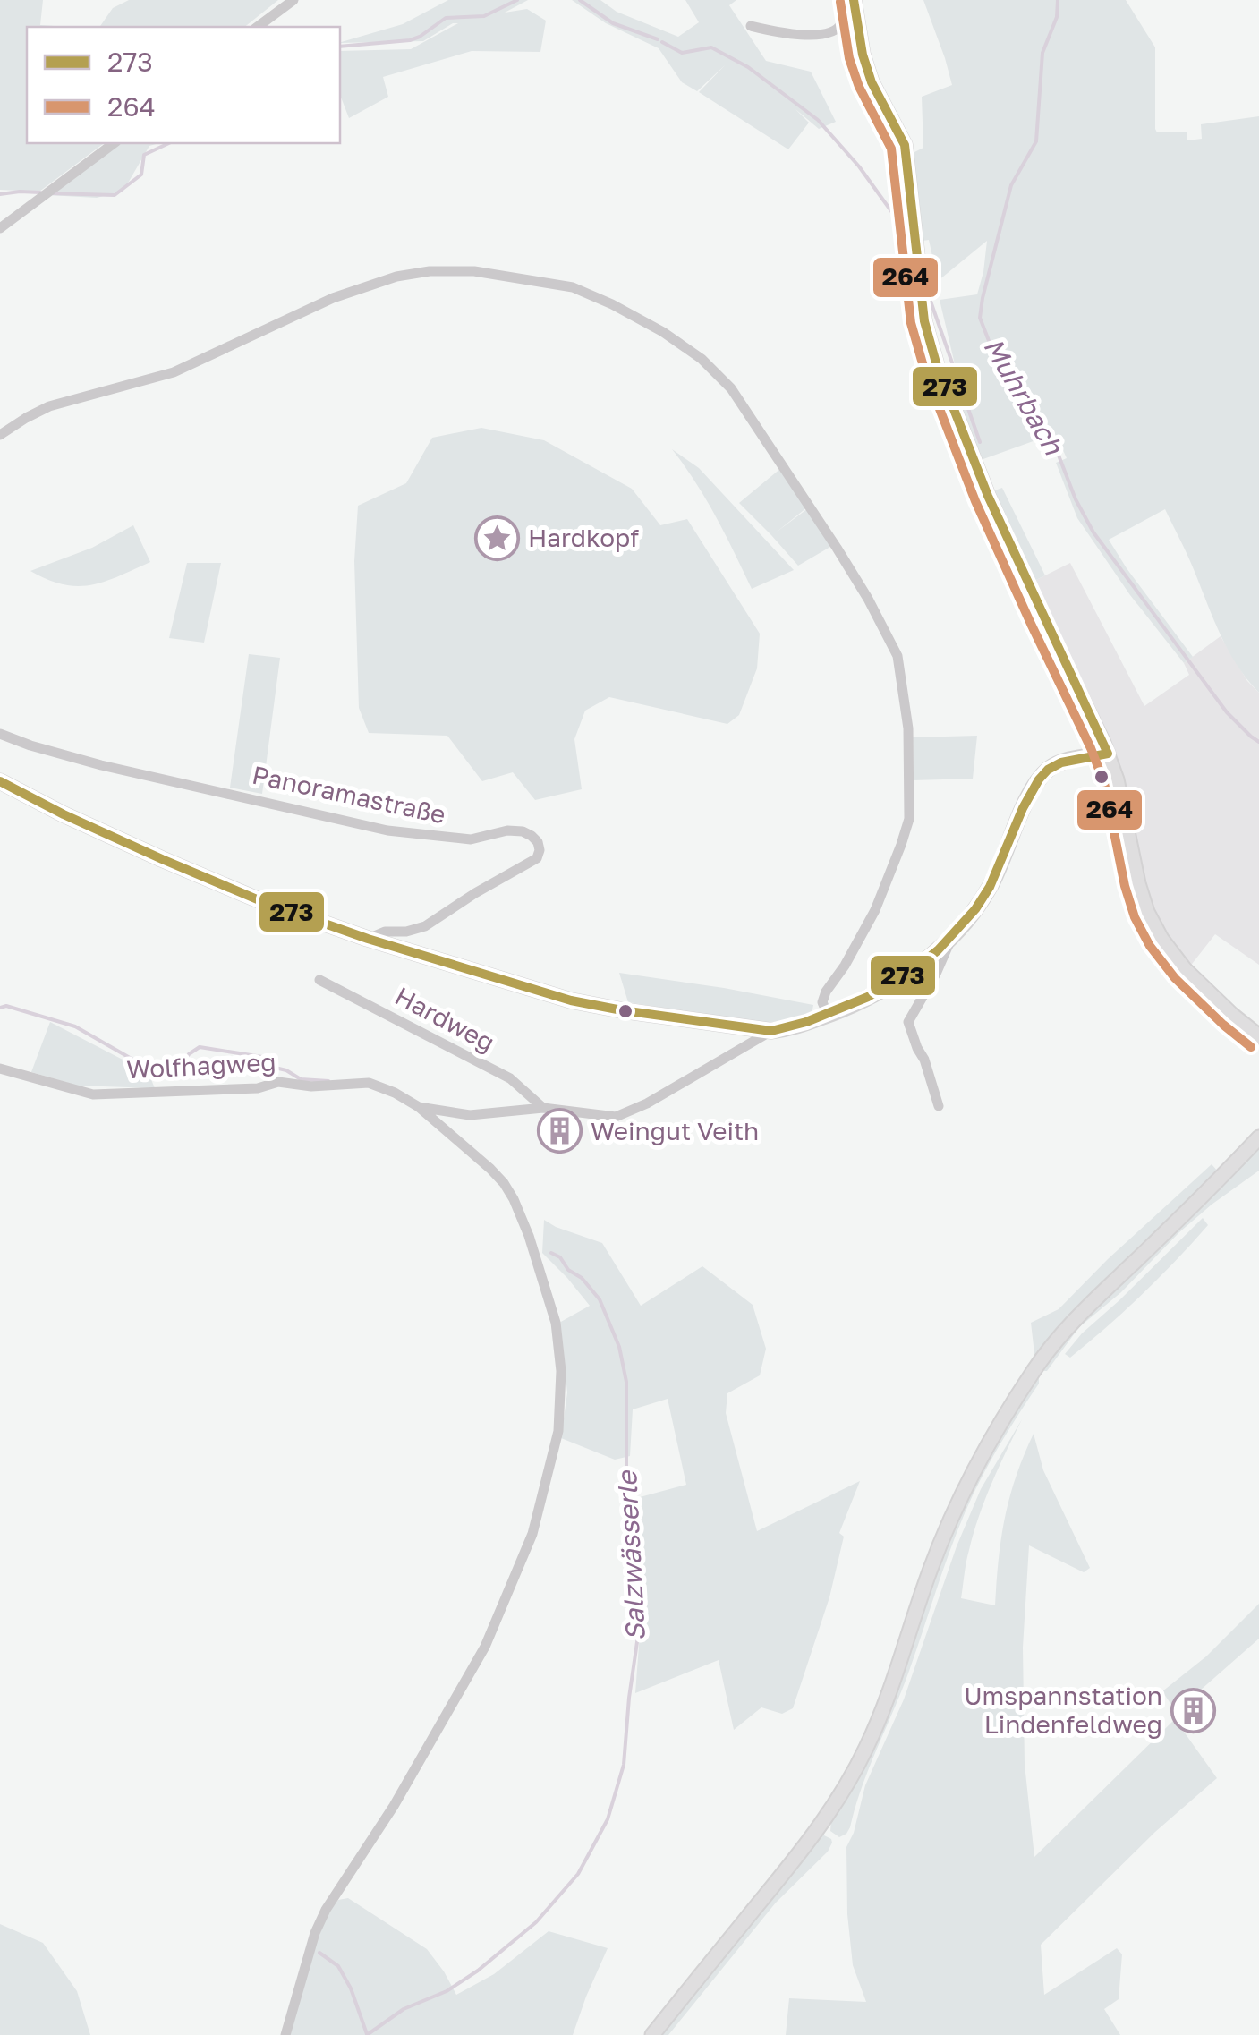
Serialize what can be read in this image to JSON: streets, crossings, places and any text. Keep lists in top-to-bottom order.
{
  "streets": {
    "street": ["Panoramastraße", "Hardweg", "Wolfhagweg"]
  },
  "crossings": [
    ["Hardweg", "Wolfhagweg"]
  ],
  "water": ["Muhrbach", "Salzwässerle"],
  "places": {
    "place": ["Hardkopf"],
    "building": ["Weingut Veith", "Umspannstation Lindenfeldweg"]
  },
  "lines": ["transit line 273", "transit line 264"],
  "legend": ["273", "264"]
}
